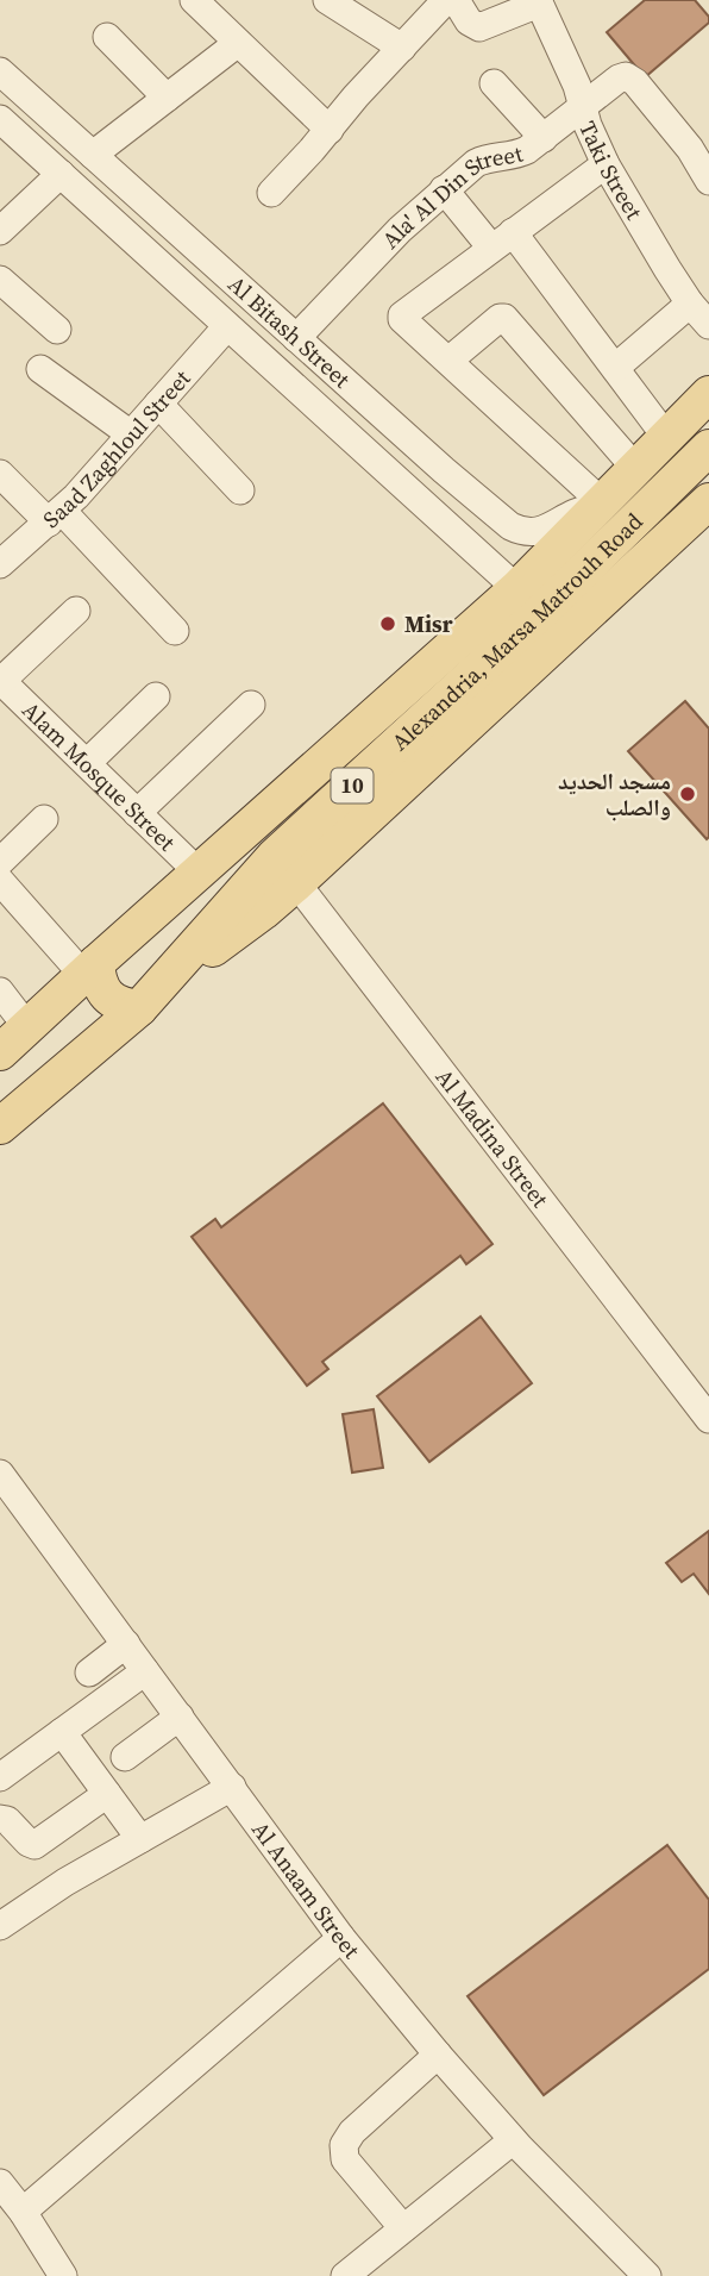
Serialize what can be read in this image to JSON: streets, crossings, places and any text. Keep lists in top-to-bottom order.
{
  "streets": {
    "main road": ["Alexandria, Marsa Matrouh Road", "10"],
    "street": [
      "Taki Street",
      "Ala' Al Din Street",
      "Al Bitash Street",
      "Saad Zaghloul Street",
      "Alam Mosque Street",
      "Al Madina Street",
      "Al Anaam Street"
    ]
  },
  "crossings": [
    ["Taki Street", "Ala' Al Din Street"],
    ["Ala' Al Din Street", "Al Bitash Street"],
    ["Al Bitash Street", "Saad Zaghloul Street"],
    ["Al Bitash Street", "Alexandria, Marsa Matrouh Road"],
    ["Alexandria, Marsa Matrouh Road", "Alam Mosque Street"],
    ["Alexandria, Marsa Matrouh Road", "Al Madina Street"]
  ],
  "places": ["Misr", "مسجد الحديد والصلب"]
}
